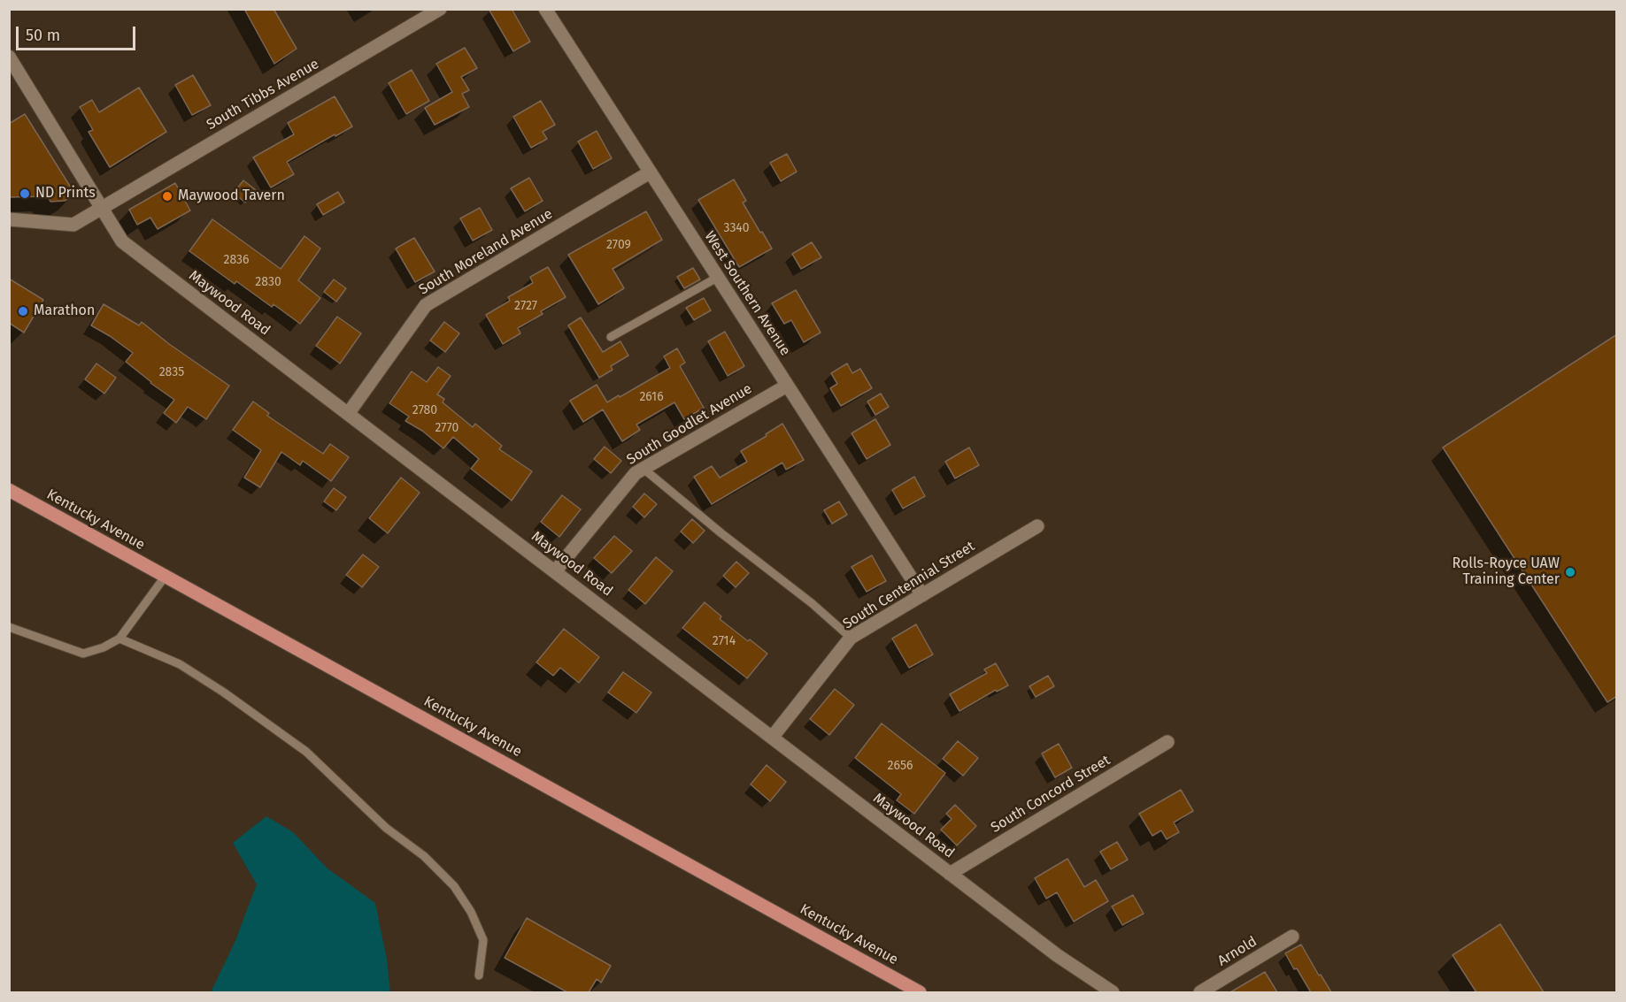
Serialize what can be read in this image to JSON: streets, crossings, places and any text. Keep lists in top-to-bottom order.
{
  "streets": {
    "main road": ["Kentucky Avenue"],
    "street": [
      "South Tibbs Avenue",
      "South Moreland Avenue",
      "West Southern Avenue",
      "Maywood Road",
      "South Goodlet Avenue",
      "South Centennial Street",
      "South Concord Street",
      "Arnold"
    ]
  },
  "crossings": [
    ["South Tibbs Avenue", "Maywood Road"],
    ["South Moreland Avenue", "West Southern Avenue"],
    ["South Moreland Avenue", "Maywood Road"],
    ["West Southern Avenue", "South Goodlet Avenue"],
    ["West Southern Avenue", "South Centennial Street"],
    ["Maywood Road", "South Goodlet Avenue"],
    ["Maywood Road", "South Centennial Street"],
    ["Maywood Road", "South Concord Street"]
  ],
  "places": [
    "ND Prints",
    "Maywood Tavern",
    "Marathon",
    "Rolls-Royce UAW Training Center"
  ],
  "house_numbers": [
    "3340",
    "2709",
    "2836",
    "2830",
    "2727",
    "2835",
    "2616",
    "2780",
    "2770",
    "2714",
    "2656"
  ],
  "scale_bar": "50 m"
}
